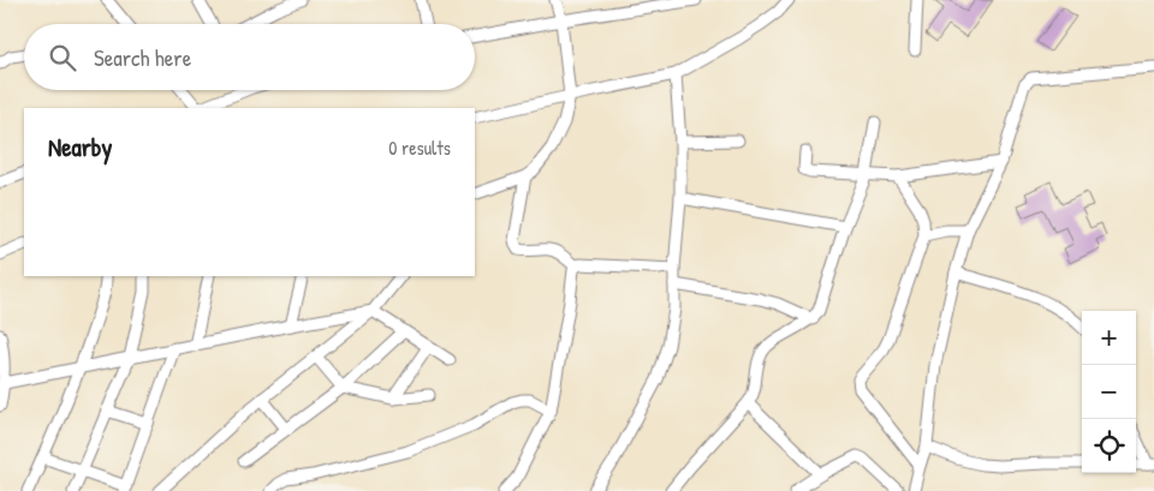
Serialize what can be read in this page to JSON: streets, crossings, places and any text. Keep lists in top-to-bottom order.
{
  "page": {
    "search": "Search here",
    "heading": ["Nearby", "0 results"],
    "map_buttons": ["+", "−"]
  }
}
